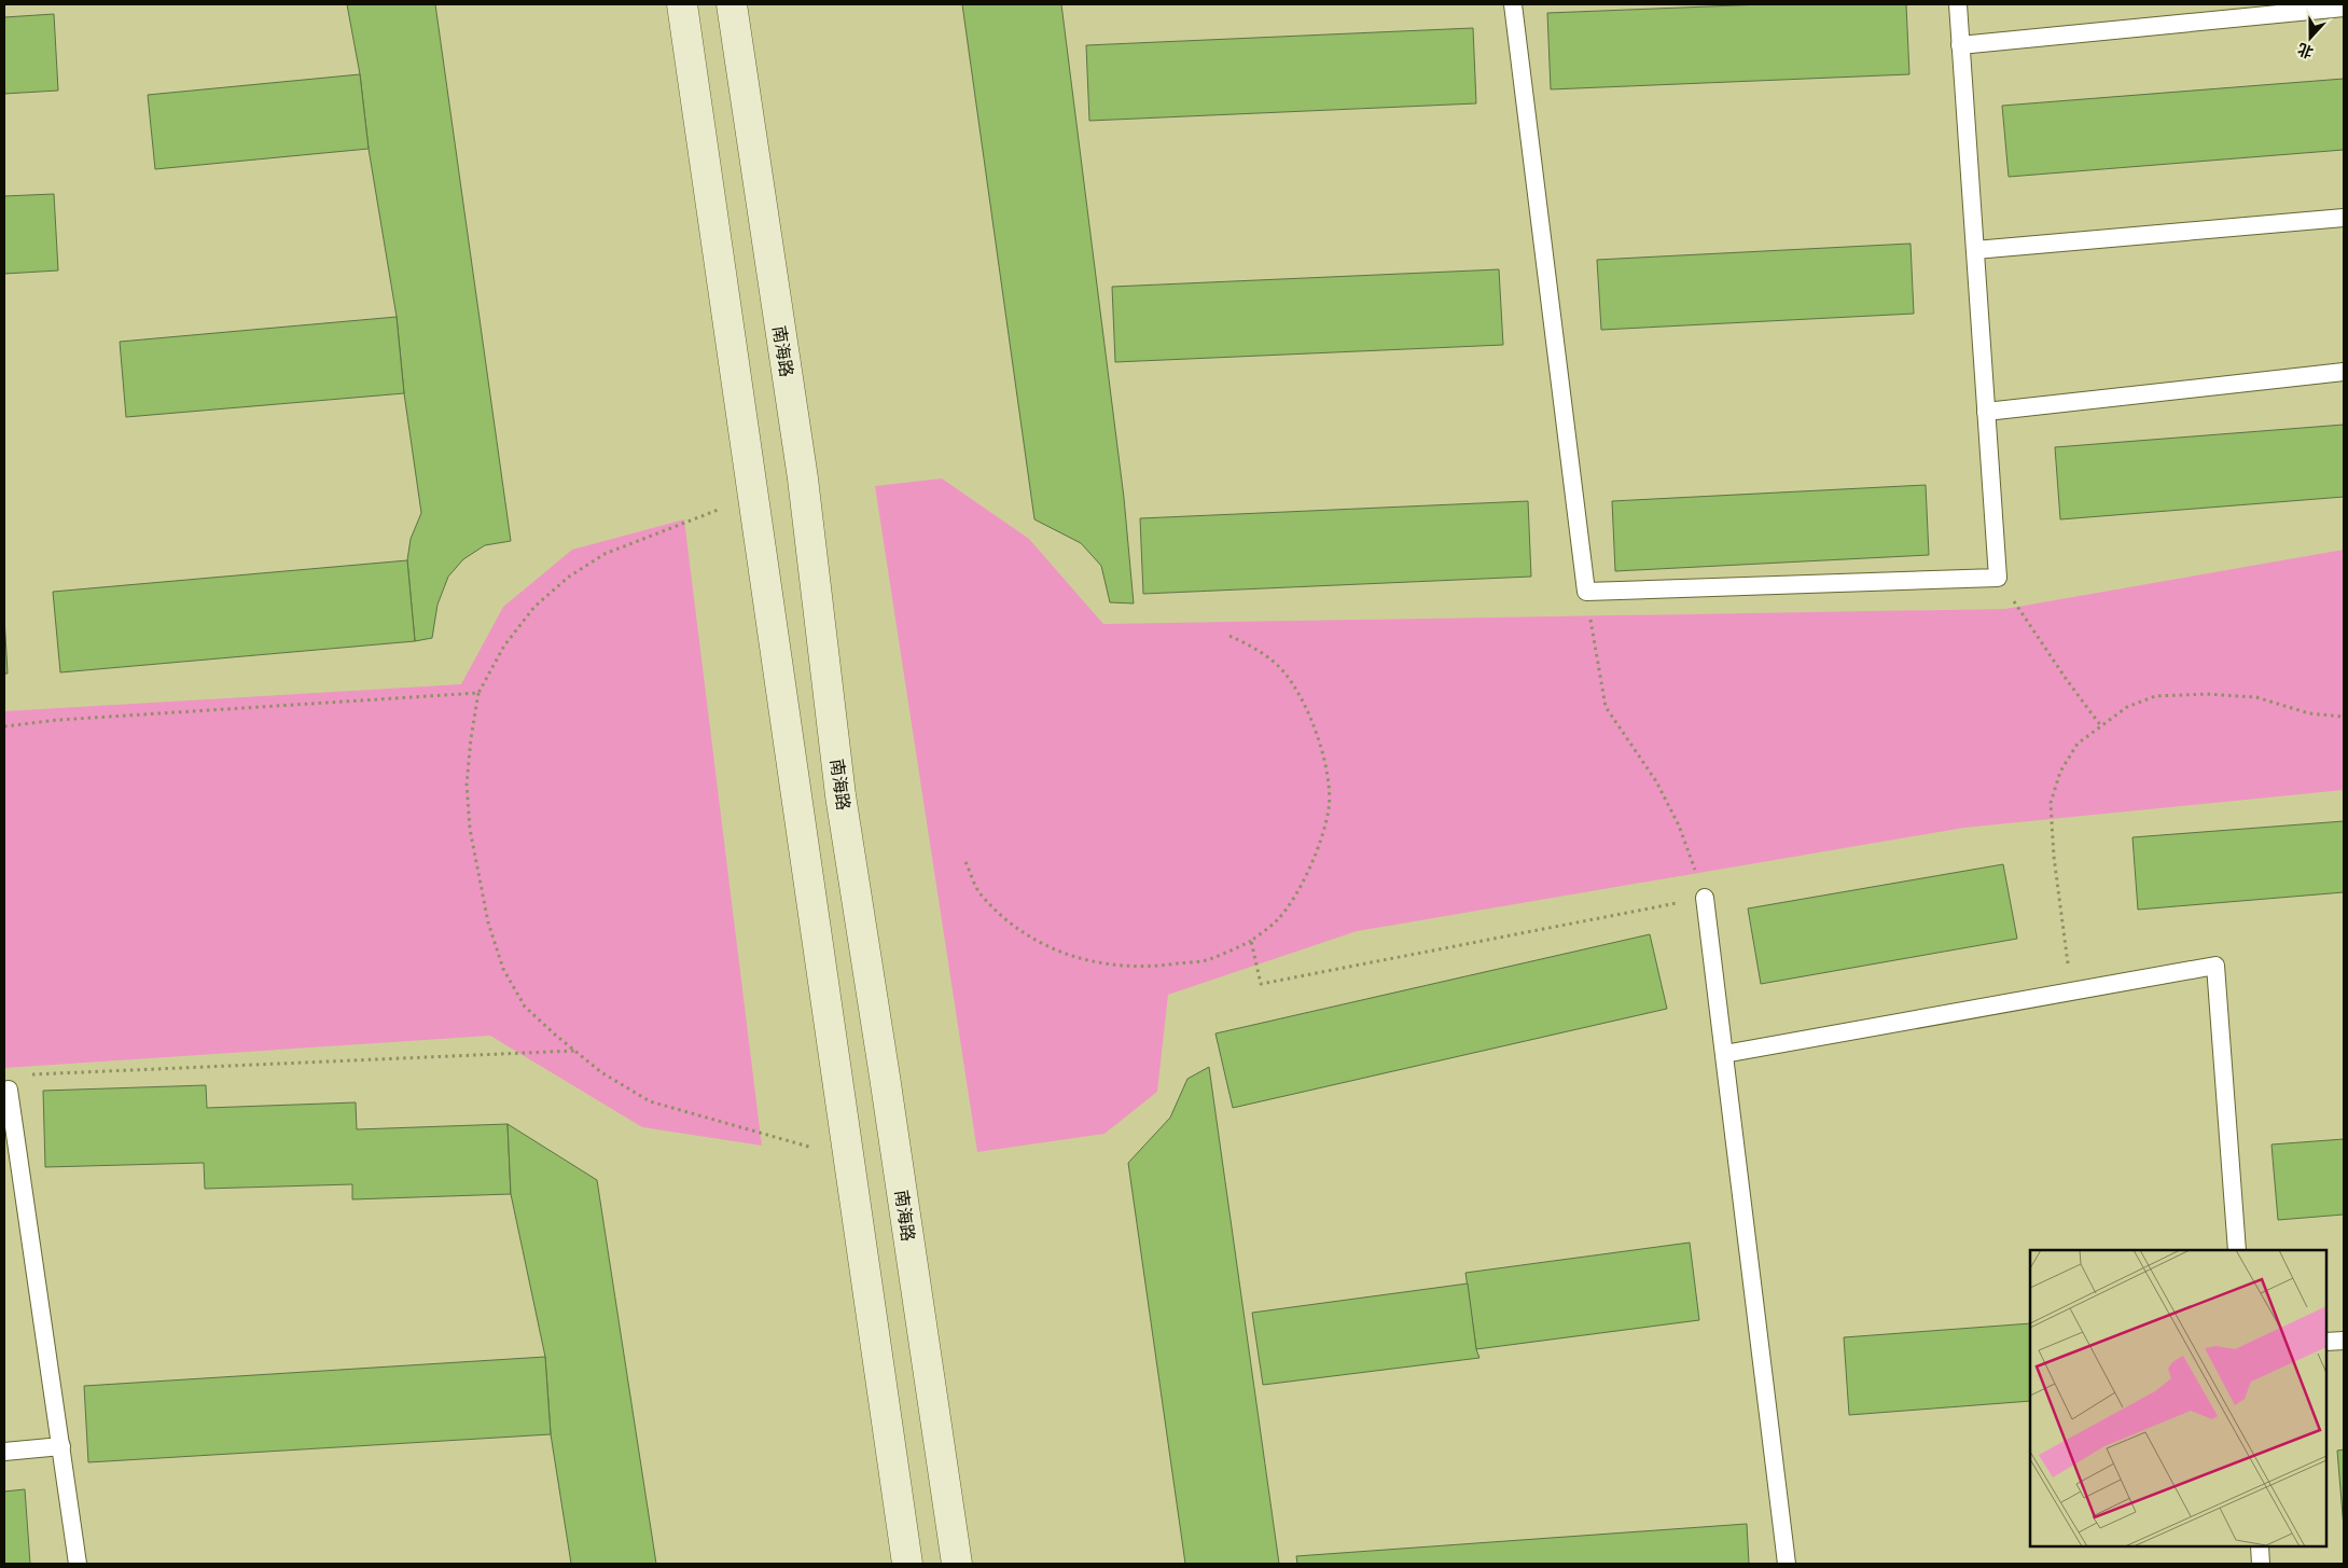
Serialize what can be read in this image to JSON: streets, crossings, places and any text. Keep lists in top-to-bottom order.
{
  "streets": {
    "main road": ["南海路"]
  },
  "north": "bottom"
}
